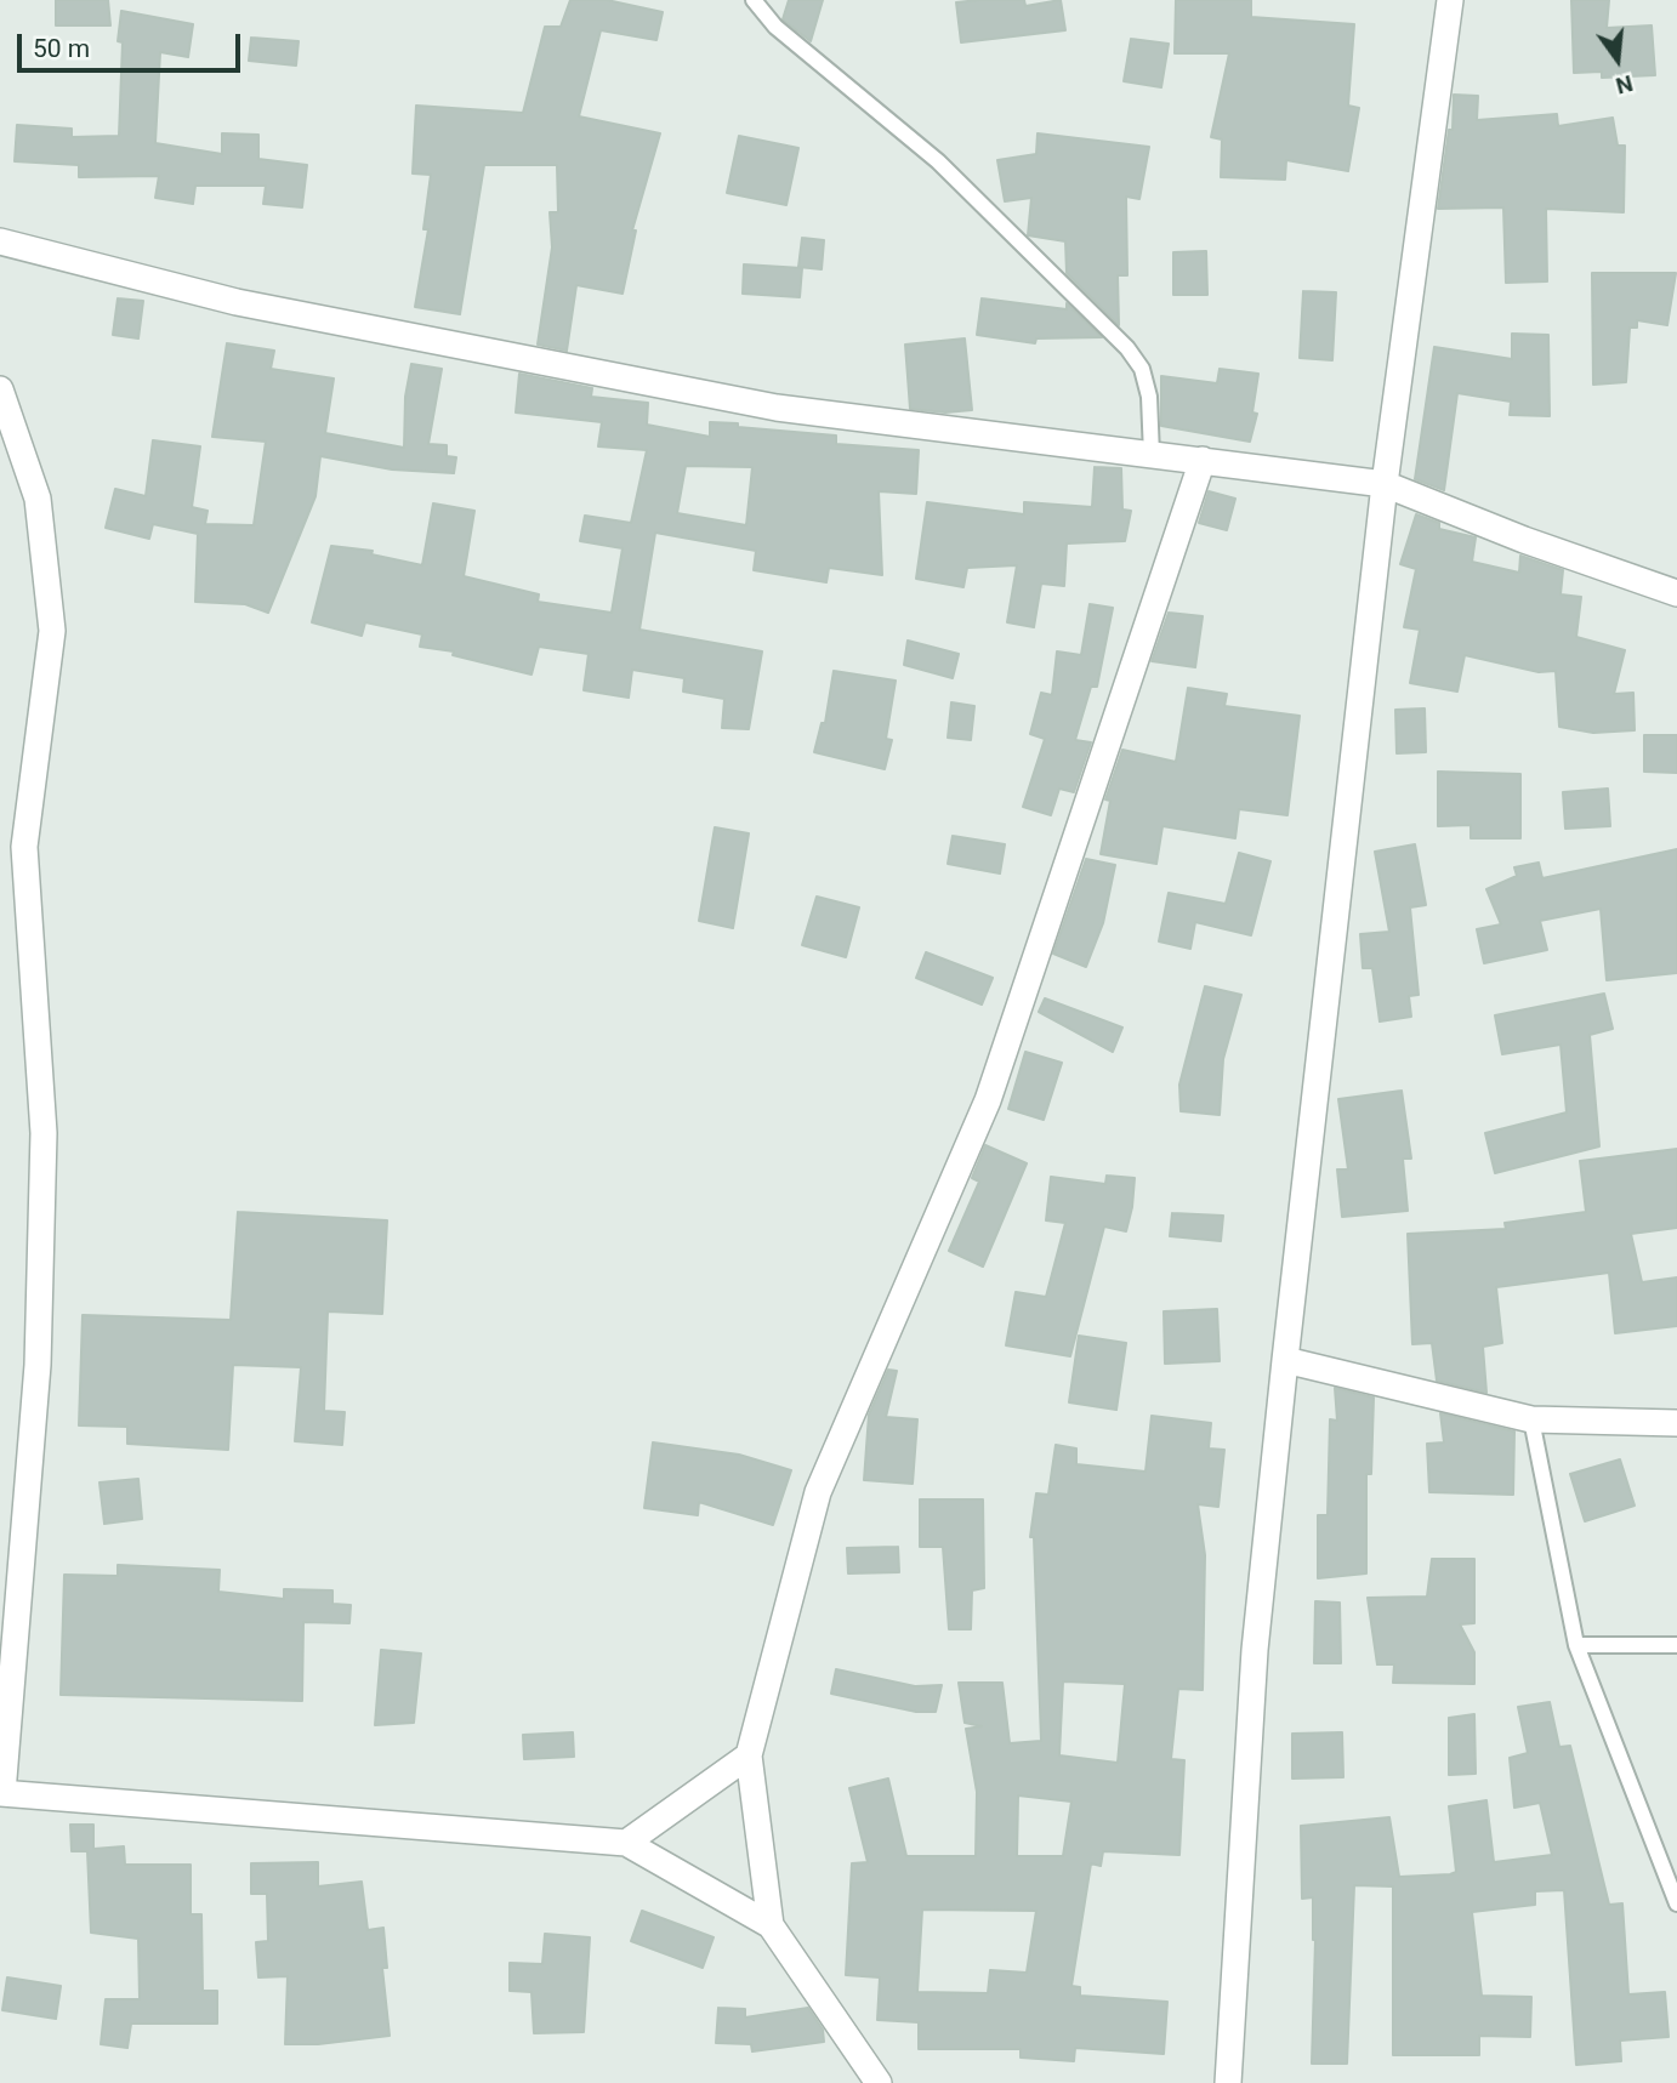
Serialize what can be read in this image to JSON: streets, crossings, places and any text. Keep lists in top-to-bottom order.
{
  "scale_bar": "50 m",
  "north": "bottom"
}
